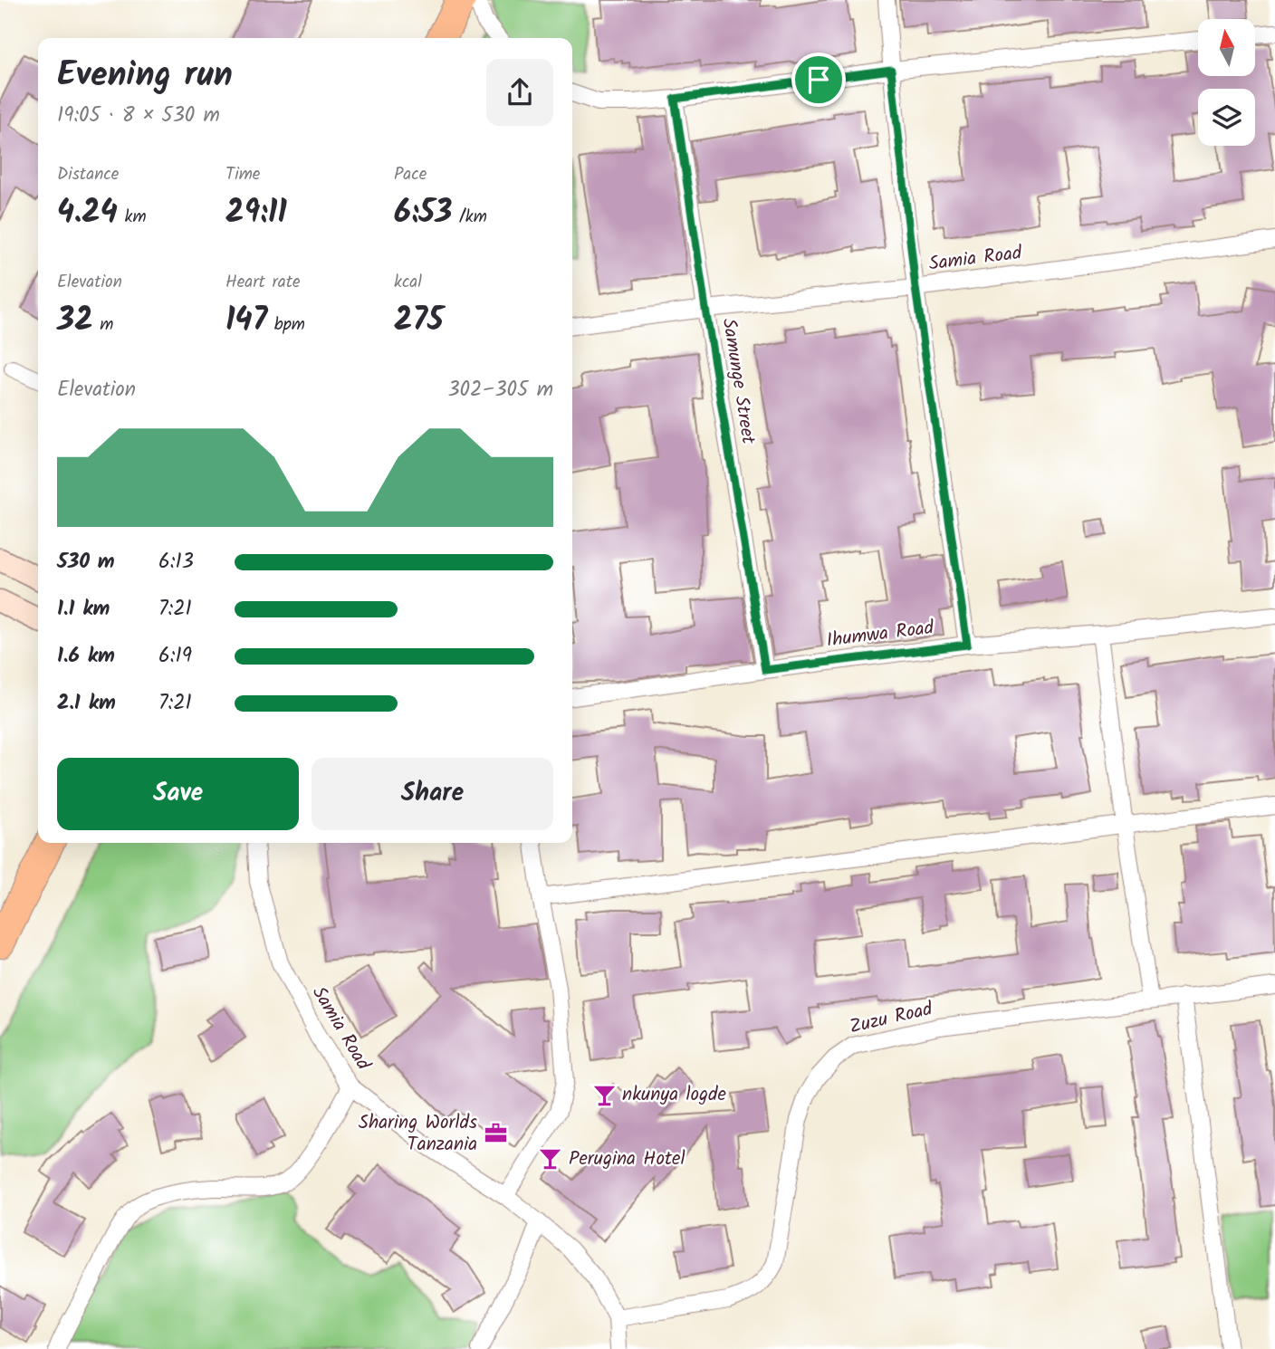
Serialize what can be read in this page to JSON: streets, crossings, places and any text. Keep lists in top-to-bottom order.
{
  "streets": {
    "street": [
      "Samia Road",
      "Samunge Street",
      "Ihumwa Road",
      "Zuzu Road"
    ]
  },
  "crossings": [
    ["Samia Road", "Samunge Street"],
    ["Samia Road", "Zuzu Road"],
    ["Samunge Street", "Ihumwa Road"]
  ],
  "places": {
    "bar": ["nkunya logde", "Perugina Hotel"],
    "office": ["Sharing Worlds Tanzania"]
  },
  "north": "top",
  "page": {
    "heading": ["Evening run", "19:05 · 8 × 530 m"],
    "stats": [
      ["Distance", "4.24 km"],
      ["Time", "29:11"],
      ["Pace", "6:53 /km"],
      ["Elevation", "32 m"],
      ["Heart rate", "147 bpm"],
      ["kcal", "275"]
    ],
    "chart": ["Elevation", "302–305 m"],
    "list": [
      {
        "name": "530 m",
        "note": "6:13"
      },
      {
        "name": "1.1 km",
        "note": "7:21"
      },
      {
        "name": "1.6 km",
        "note": "6:19"
      },
      {
        "name": "2.1 km",
        "note": "7:21"
      }
    ],
    "buttons": ["Save", "Share"]
  }
}
